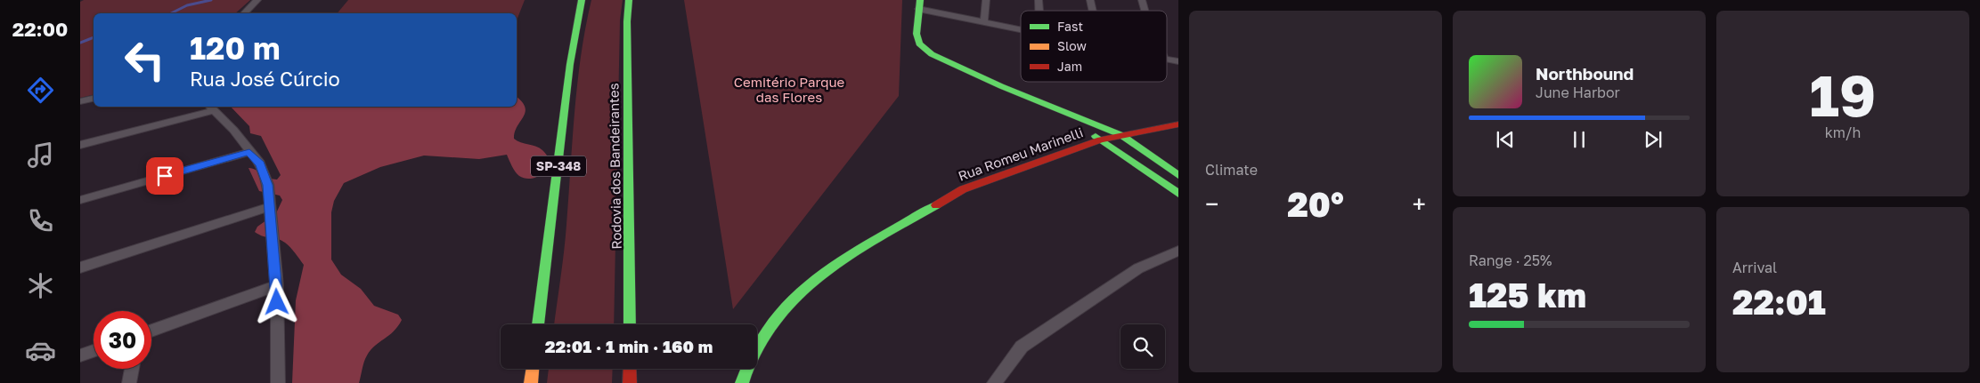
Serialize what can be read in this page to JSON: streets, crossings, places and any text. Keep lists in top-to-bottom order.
{
  "streets": {
    "main road": ["Rua Romeu Marinelli", "SP-348", "Rodovia dos Bandeirantes"]
  },
  "parks": ["Cemitério Parque das Flores"],
  "legend": ["Fast", "Slow", "Jam"],
  "page": {
    "tabs": "22:00",
    "tile": [
      "Climate",
      ["19", "km/h"],
      ["Range · 25%", "125 km"],
      ["Arrival", "22:01"]
    ],
    "turn": ["120 m", "Rua José Cúrcio"],
    "song": ["Northbound", "June Harbor"],
    "heat": ["−", "20°", "+"],
    "limit": "30",
    "trip": "22:01 · 1 min · 160 m"
  }
}
